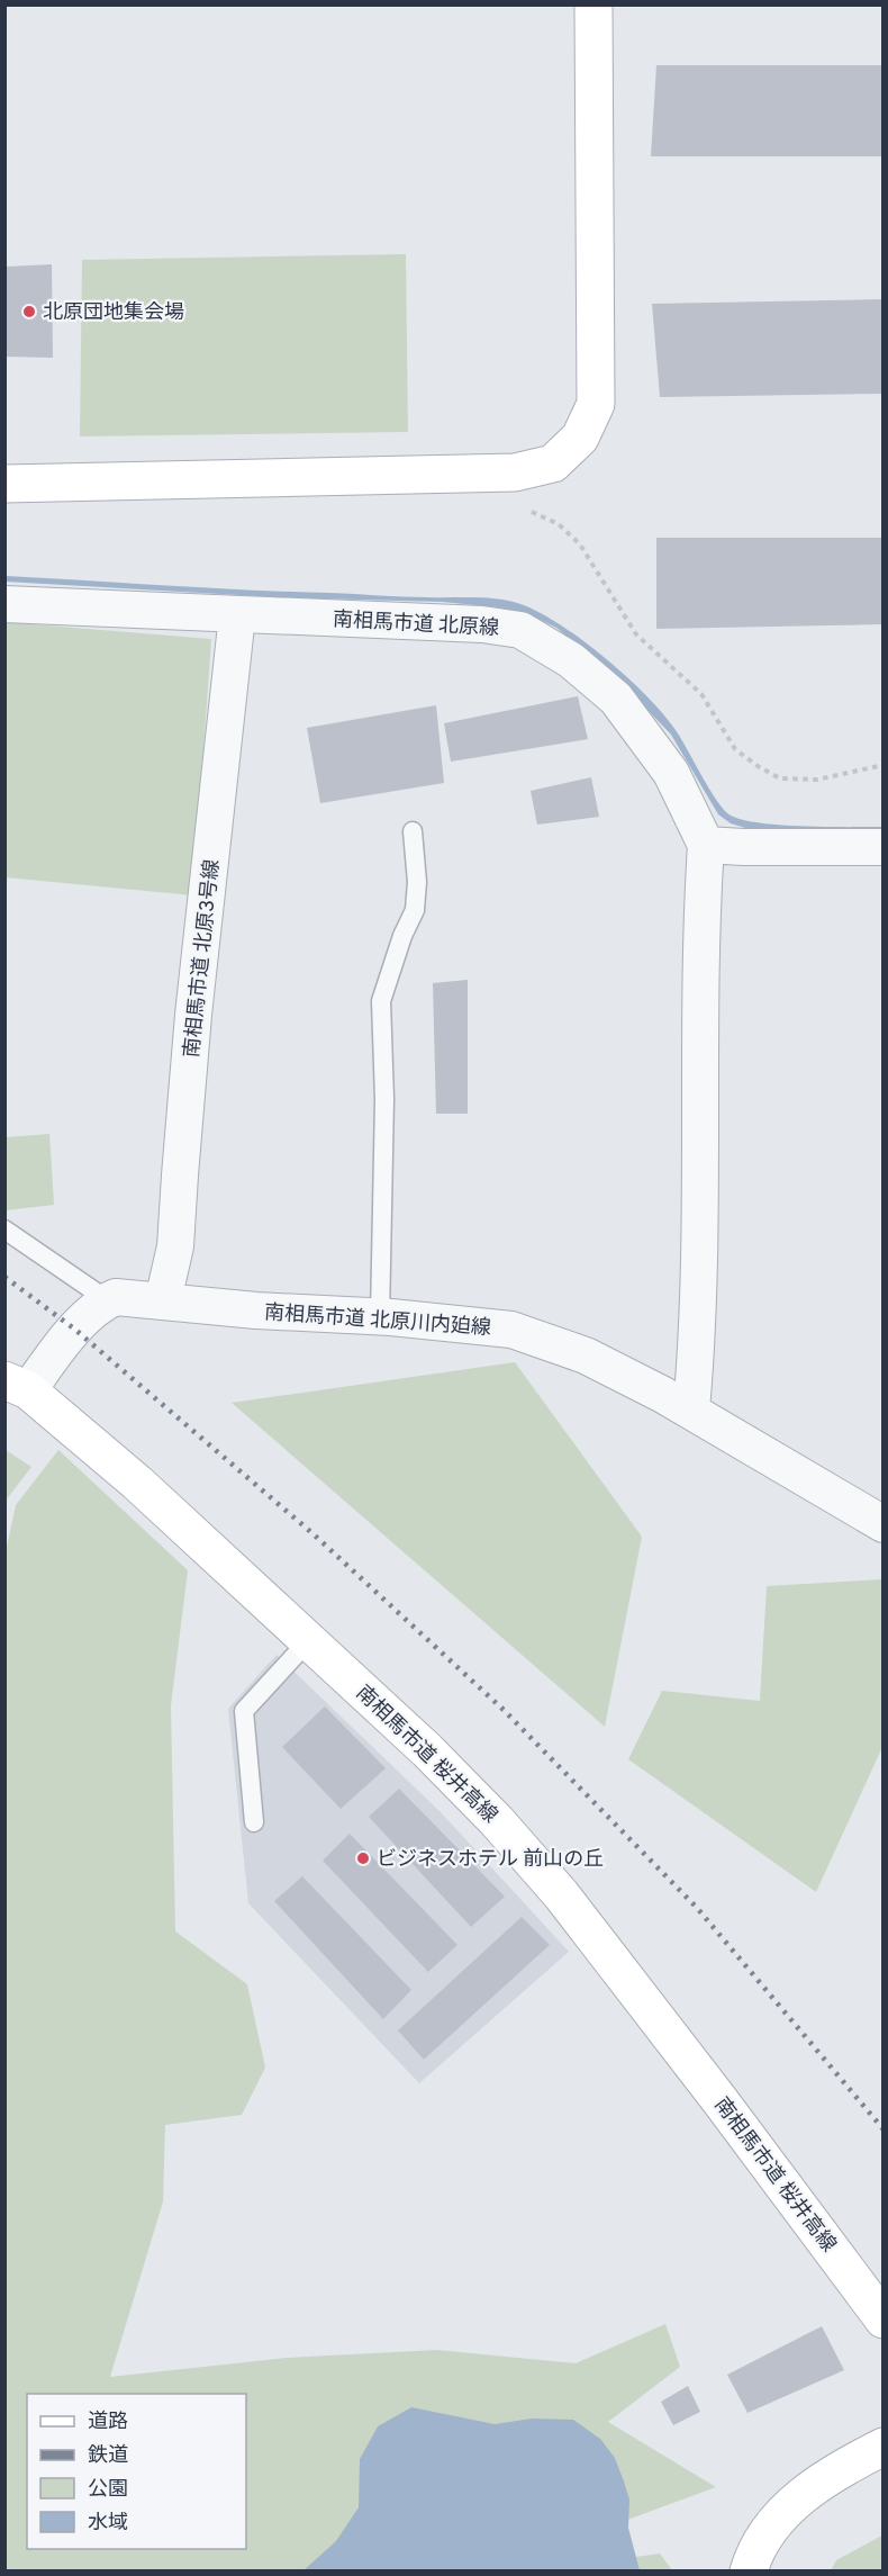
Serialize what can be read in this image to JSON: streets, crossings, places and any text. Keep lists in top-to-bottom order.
{
  "streets": {
    "street": [
      "南相馬市道 北原線",
      "南相馬市道 北原3号線",
      "南相馬市道 北原川内廹線",
      "南相馬市道 桜井高線"
    ]
  },
  "crossings": [
    ["南相馬市道 北原線", "南相馬市道 北原3号線"],
    ["南相馬市道 北原3号線", "南相馬市道 北原川内廹線"]
  ],
  "places": ["北原団地集会場", "ビジネスホテル 前山の丘"],
  "legend": [
    "道路",
    "鉄道",
    "公園",
    "水域"
  ]
}
